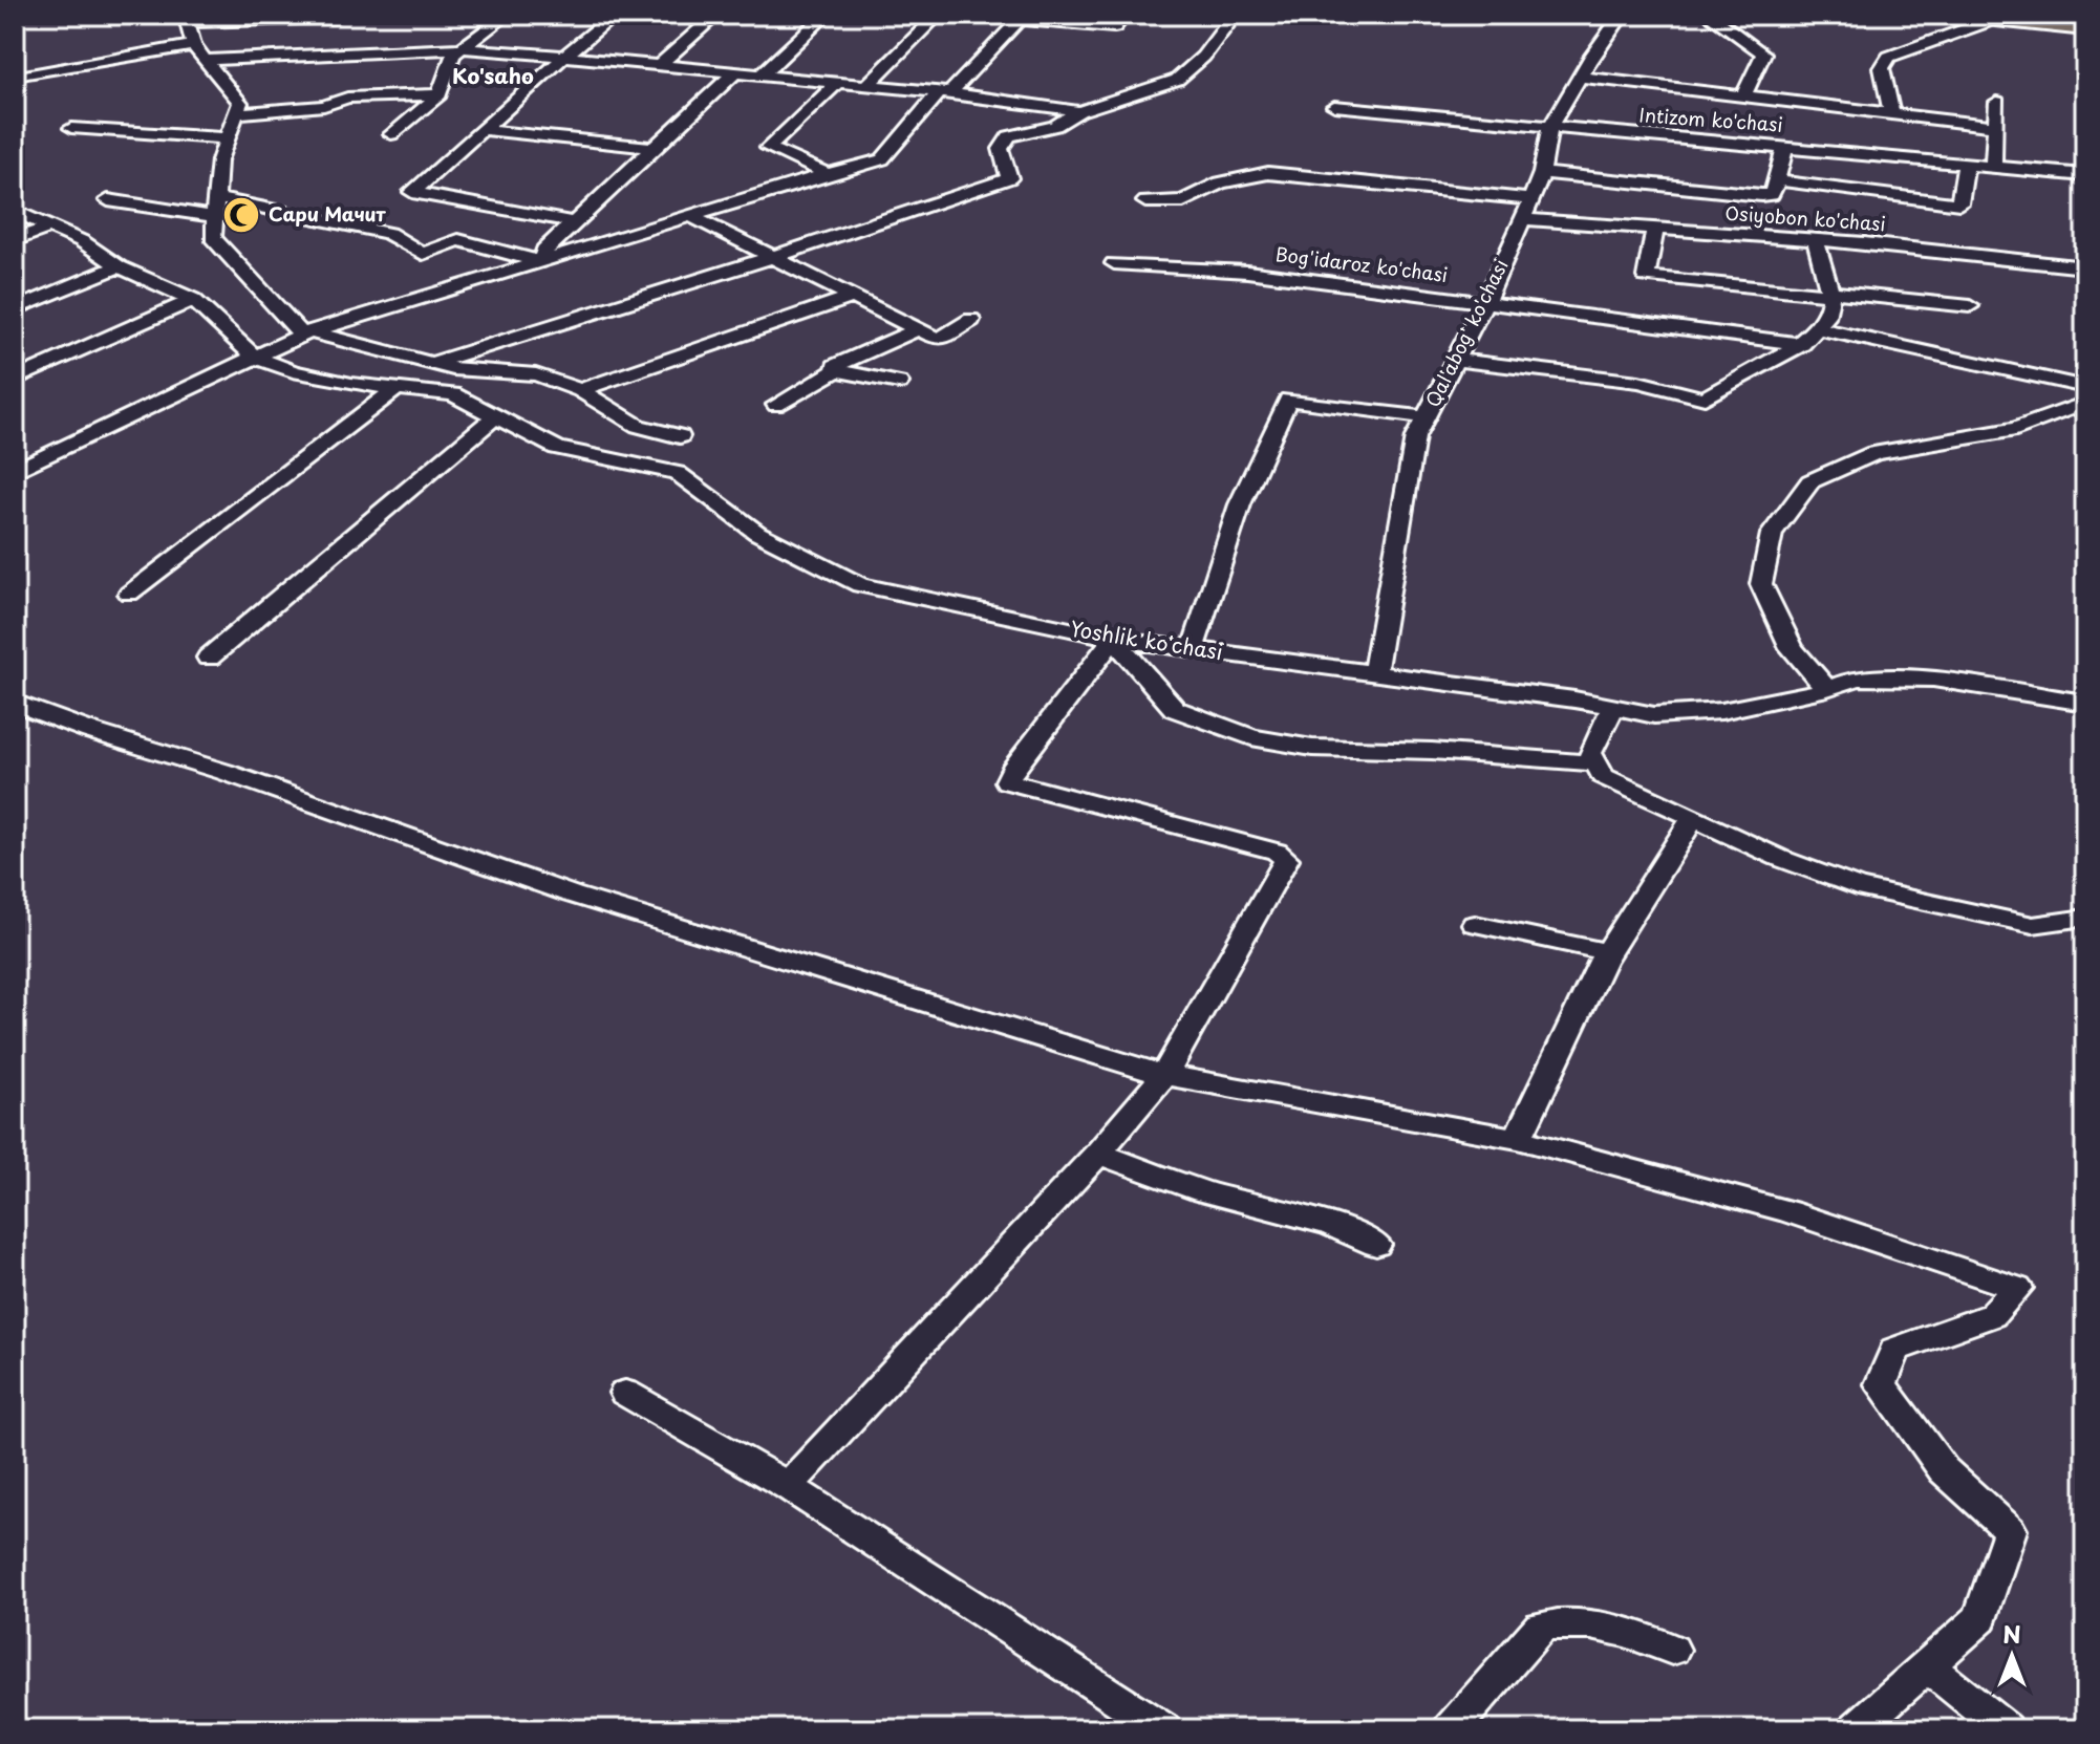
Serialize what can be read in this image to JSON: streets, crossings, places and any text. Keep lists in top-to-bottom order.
{
  "streets": {
    "street": [
      "Intizom ko'chasi",
      "Osiyobon ko'chasi",
      "Bog'idaroz ko'chasi",
      "Qal'abog' ko'chasi",
      "Yoshlik ko'chasi"
    ]
  },
  "crossings": [
    ["Intizom ko'chasi", "Qal'abog' ko'chasi"],
    ["Osiyobon ko'chasi", "Qal'abog' ko'chasi"],
    ["Bog'idaroz ko'chasi", "Qal'abog' ko'chasi"],
    ["Qal'abog' ko'chasi", "Yoshlik ko'chasi"]
  ],
  "districts": ["Ko'saho"],
  "places": {
    "mosque": ["Сари Мачит"]
  },
  "north": "top"
}
